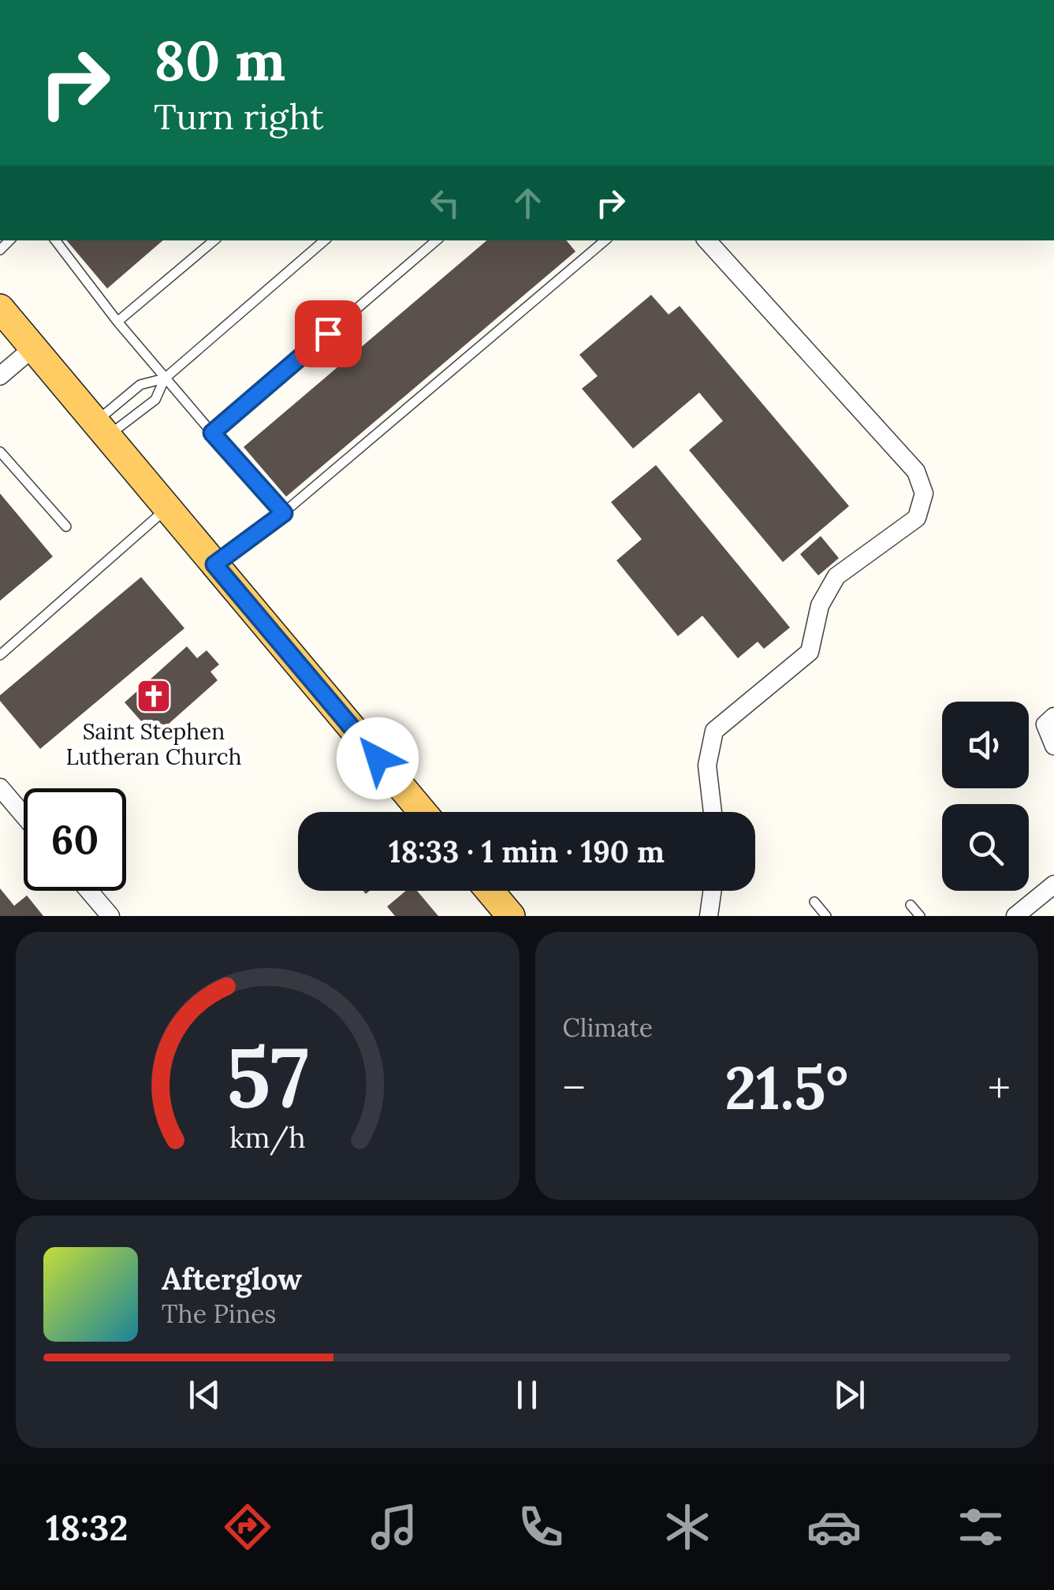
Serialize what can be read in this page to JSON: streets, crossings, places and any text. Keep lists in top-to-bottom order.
{
  "places": {
    "church": ["Saint Stephen Lutheran Church"]
  },
  "page": {
    "turn": ["80 m", "Turn right"],
    "limit": "60",
    "trip": "18:33 · 1 min · 190 m",
    "tile": "Climate",
    "heat": ["−", "21.5°", "+"],
    "song": ["Afterglow", "The Pines"],
    "tabs": "18:32",
    "gauge": ["57", "km/h"]
  }
}
